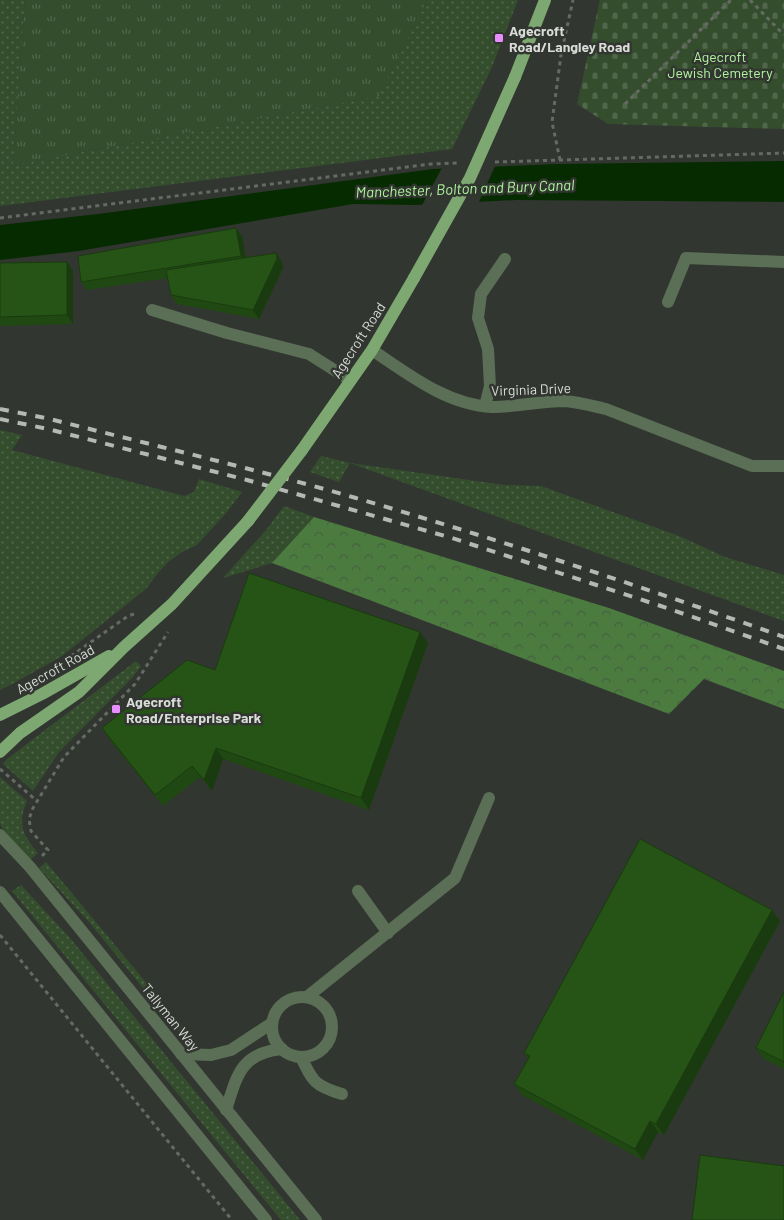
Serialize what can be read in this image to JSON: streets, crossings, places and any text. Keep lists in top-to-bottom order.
{
  "streets": {
    "main road": ["Agecroft Road"],
    "street": ["Virginia Drive", "Tallyman Way"]
  },
  "crossings": [
    ["Agecroft Road", "Virginia Drive"]
  ],
  "water": ["Manchester, Bolton and Bury Canal"],
  "parks": ["Agecroft Jewish Cemetery"],
  "places": {
    "transit": ["Agecroft Road/Langley Road", "Agecroft Road/Enterprise Park"]
  }
}
